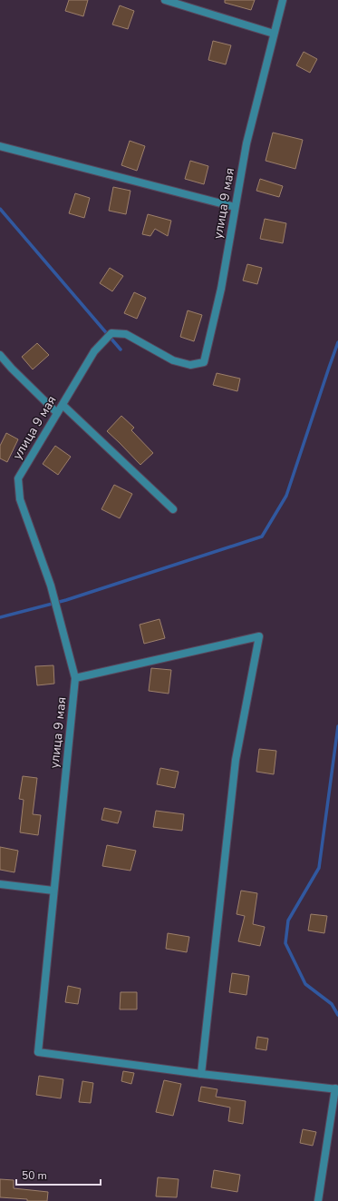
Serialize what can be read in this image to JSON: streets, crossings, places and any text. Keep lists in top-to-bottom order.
{
  "streets": {
    "street": ["улица 9 мая"]
  },
  "scale_bar": "50 m"
}
